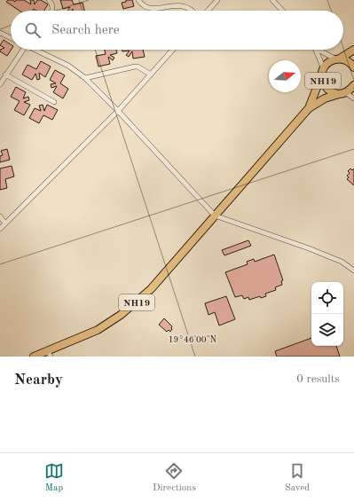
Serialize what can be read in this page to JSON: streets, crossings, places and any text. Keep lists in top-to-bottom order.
{
  "streets": {
    "highway": ["NH19"]
  },
  "north": "right",
  "page": {
    "search": "Search here",
    "heading": ["Nearby", "0 results"],
    "nav": ["Map", "Directions", "Saved"]
  },
  "coordinates": ["19°46'00\"N"]
}
